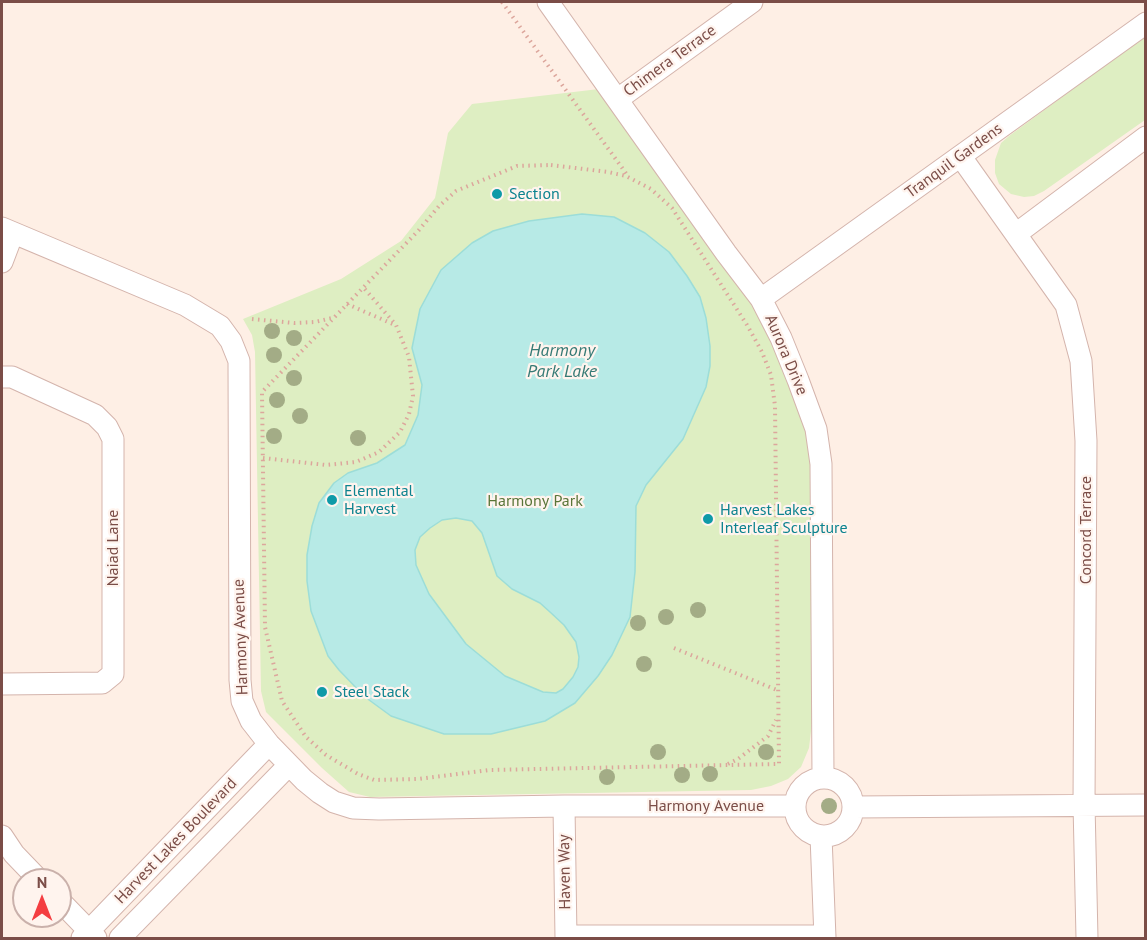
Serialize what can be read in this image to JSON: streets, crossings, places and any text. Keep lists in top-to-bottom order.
{
  "streets": {
    "street": [
      "Chimera Terrace",
      "Tranquil Gardens",
      "Aurora Drive",
      "Concord Terrace",
      "Naiad Lane",
      "Harmony Avenue",
      "Harvest Lakes Boulevard",
      "Haven Way"
    ]
  },
  "crossings": [
    ["Chimera Terrace", "Aurora Drive"],
    ["Tranquil Gardens", "Aurora Drive"],
    ["Tranquil Gardens", "Concord Terrace"],
    ["Aurora Drive", "Harmony Avenue"],
    ["Harmony Avenue", "Harvest Lakes Boulevard"],
    ["Harmony Avenue", "Haven Way"]
  ],
  "water": ["Harmony Park Lake"],
  "parks": ["Harmony Park"],
  "places": [
    "Section",
    "Elemental Harvest",
    "Harvest Lakes Interleaf Sculpture",
    "Steel Stack"
  ],
  "north": "top"
}
